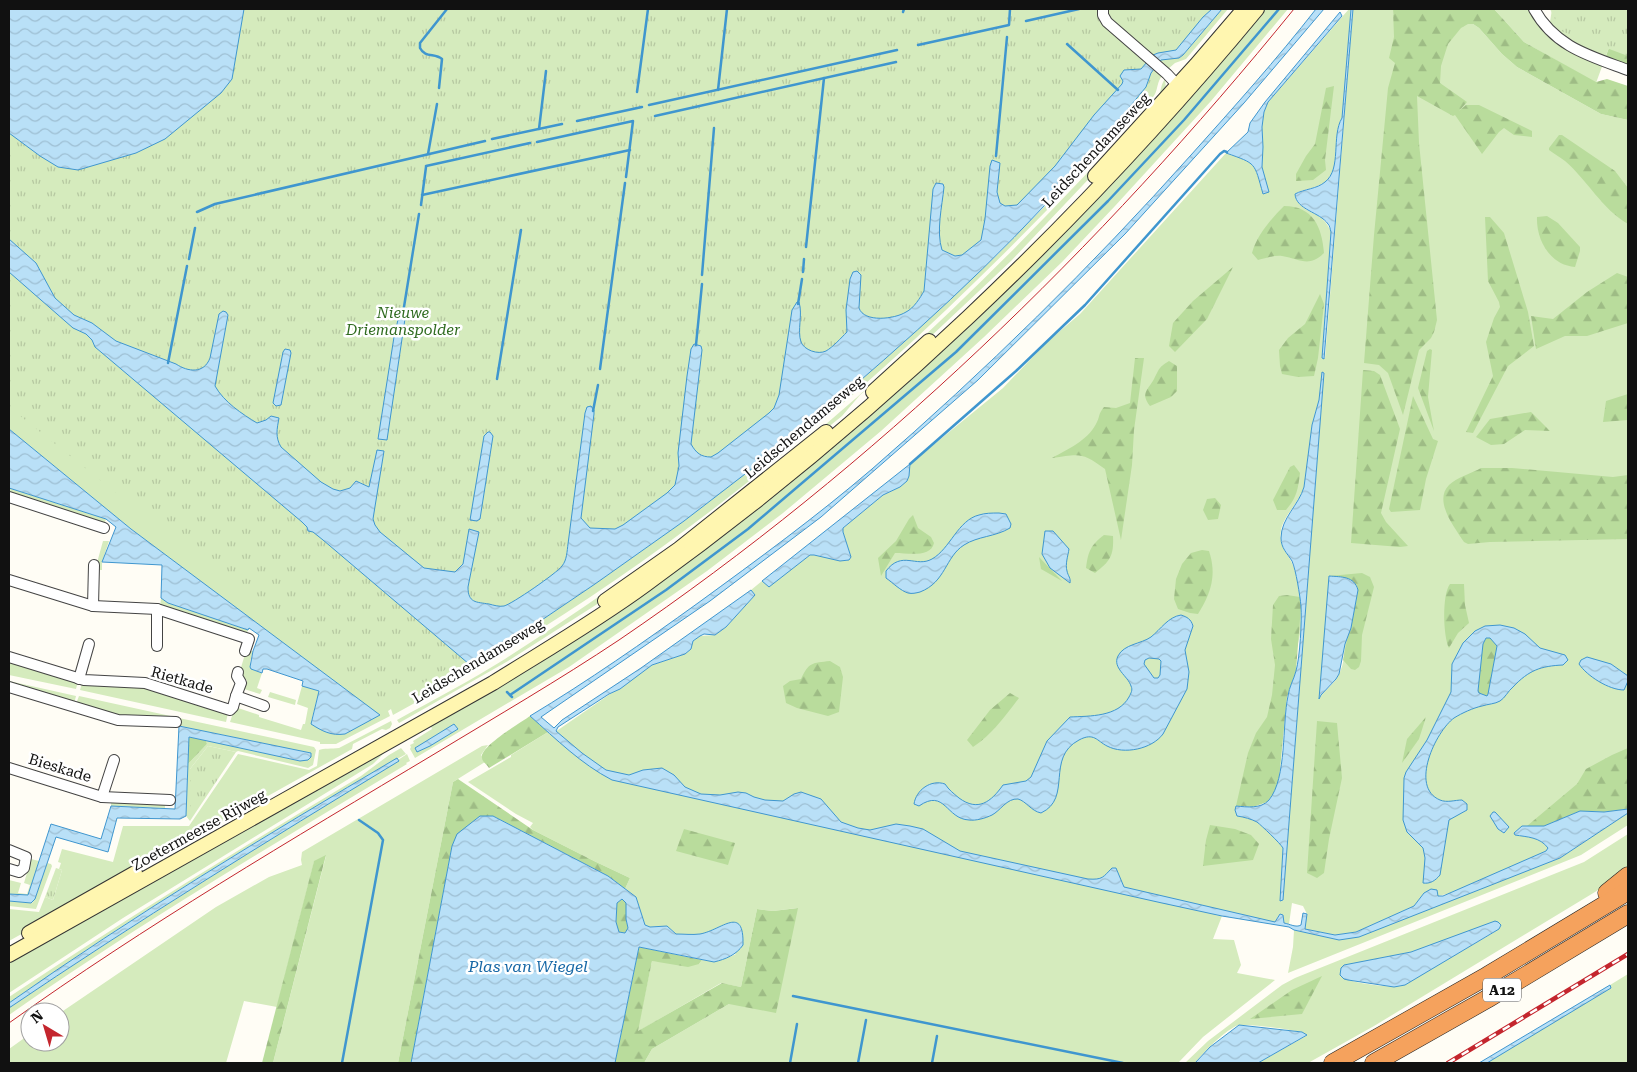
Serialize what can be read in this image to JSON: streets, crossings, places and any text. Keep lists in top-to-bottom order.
{
  "streets": {
    "highway": ["A12"],
    "main road": ["Leidschendamseweg", "Zoetermeerse Rijweg"],
    "street": ["Rietkade", "Bieskade"]
  },
  "crossings": [
    ["Leidschendamseweg", "Zoetermeerse Rijweg"]
  ],
  "water": ["Plas van Wiegel"],
  "parks": ["Nieuwe Driemanspolder"],
  "north": "top left"
}
